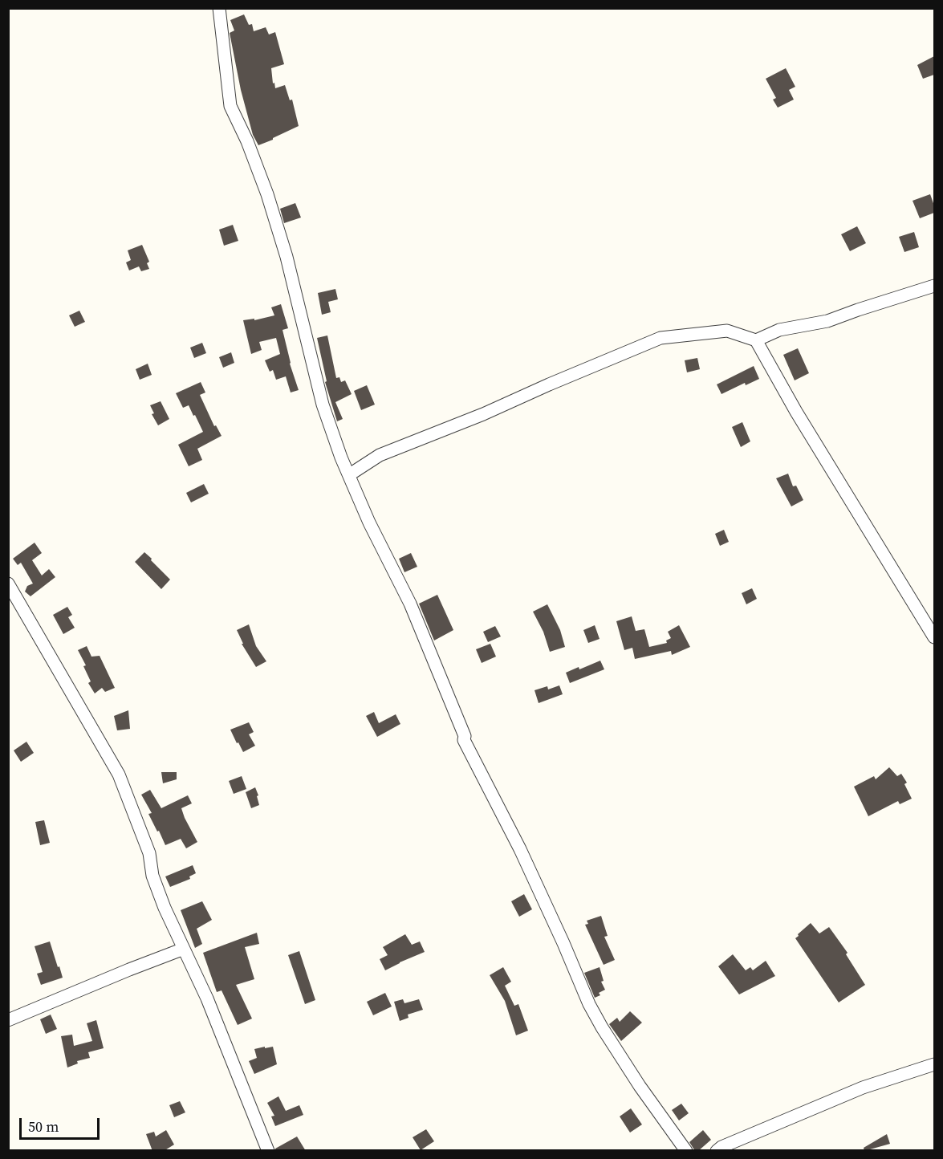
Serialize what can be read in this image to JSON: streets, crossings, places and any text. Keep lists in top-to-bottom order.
{
  "scale_bar": "50 m"
}
